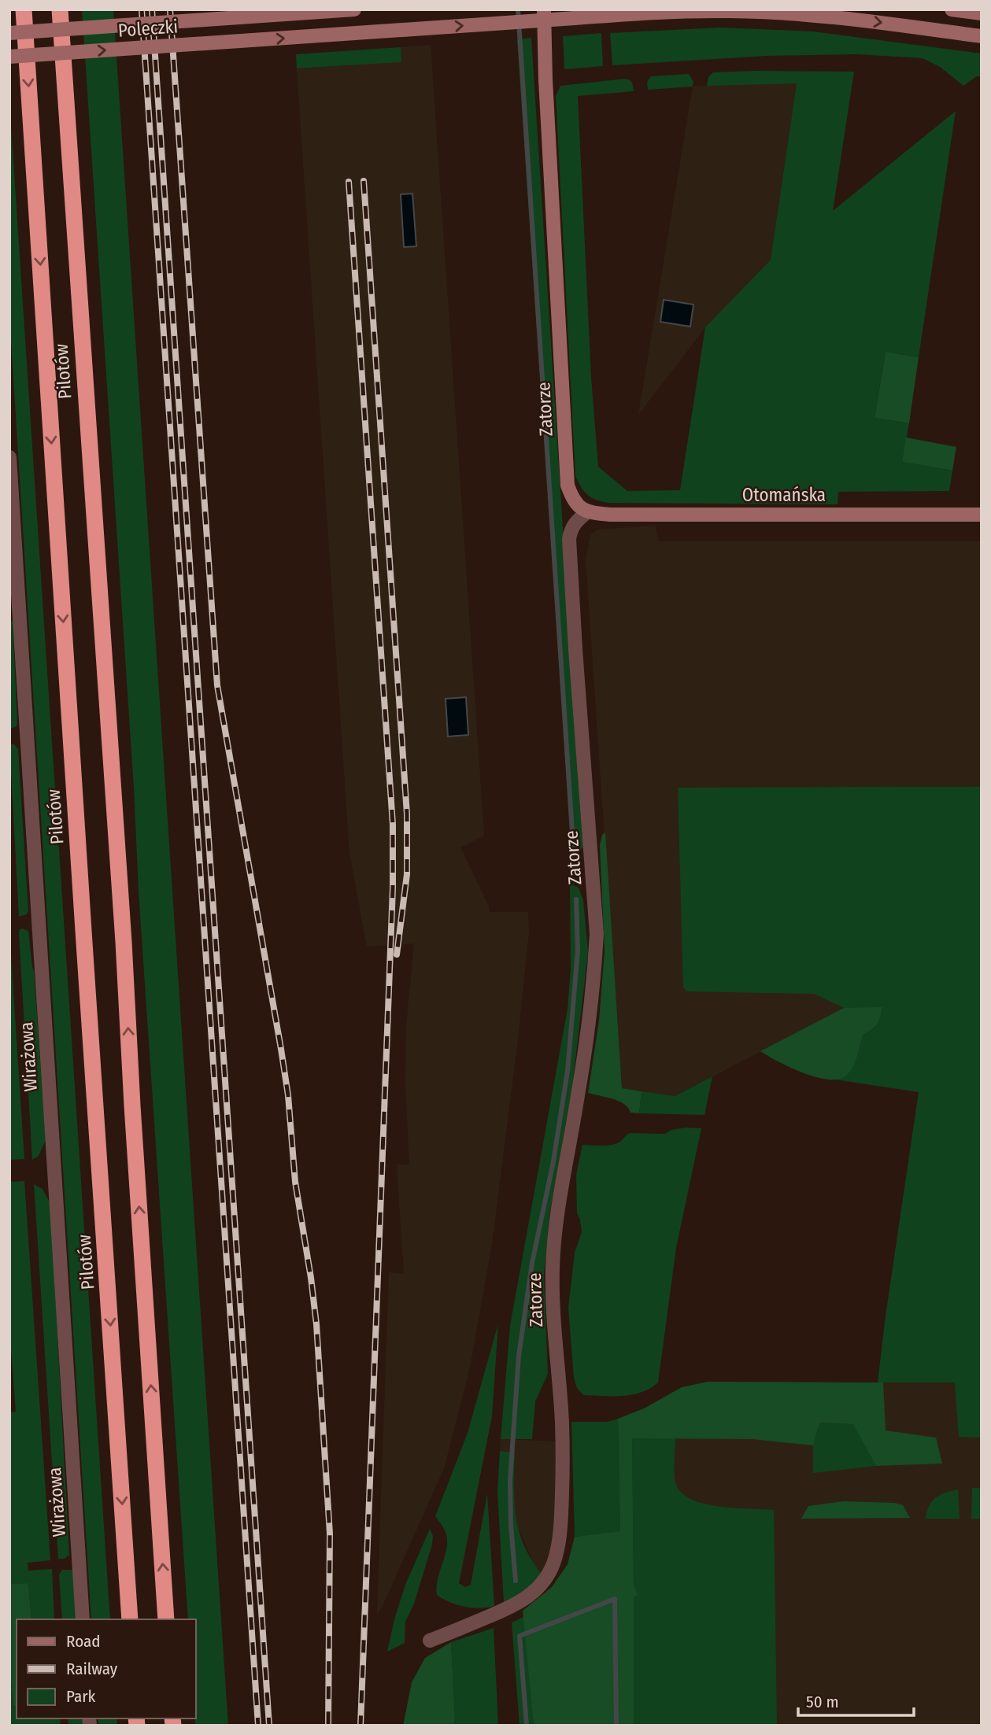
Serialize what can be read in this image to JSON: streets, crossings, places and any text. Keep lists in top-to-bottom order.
{
  "streets": {
    "highway": ["Pilotów"],
    "main road": ["Poleczki", "Zatorze", "Otomańska"],
    "street": ["Wirażowa"]
  },
  "crossings": [
    ["Zatorze", "Otomańska"]
  ],
  "legend": ["Road", "Railway", "Park"],
  "scale_bar": "50 m"
}
